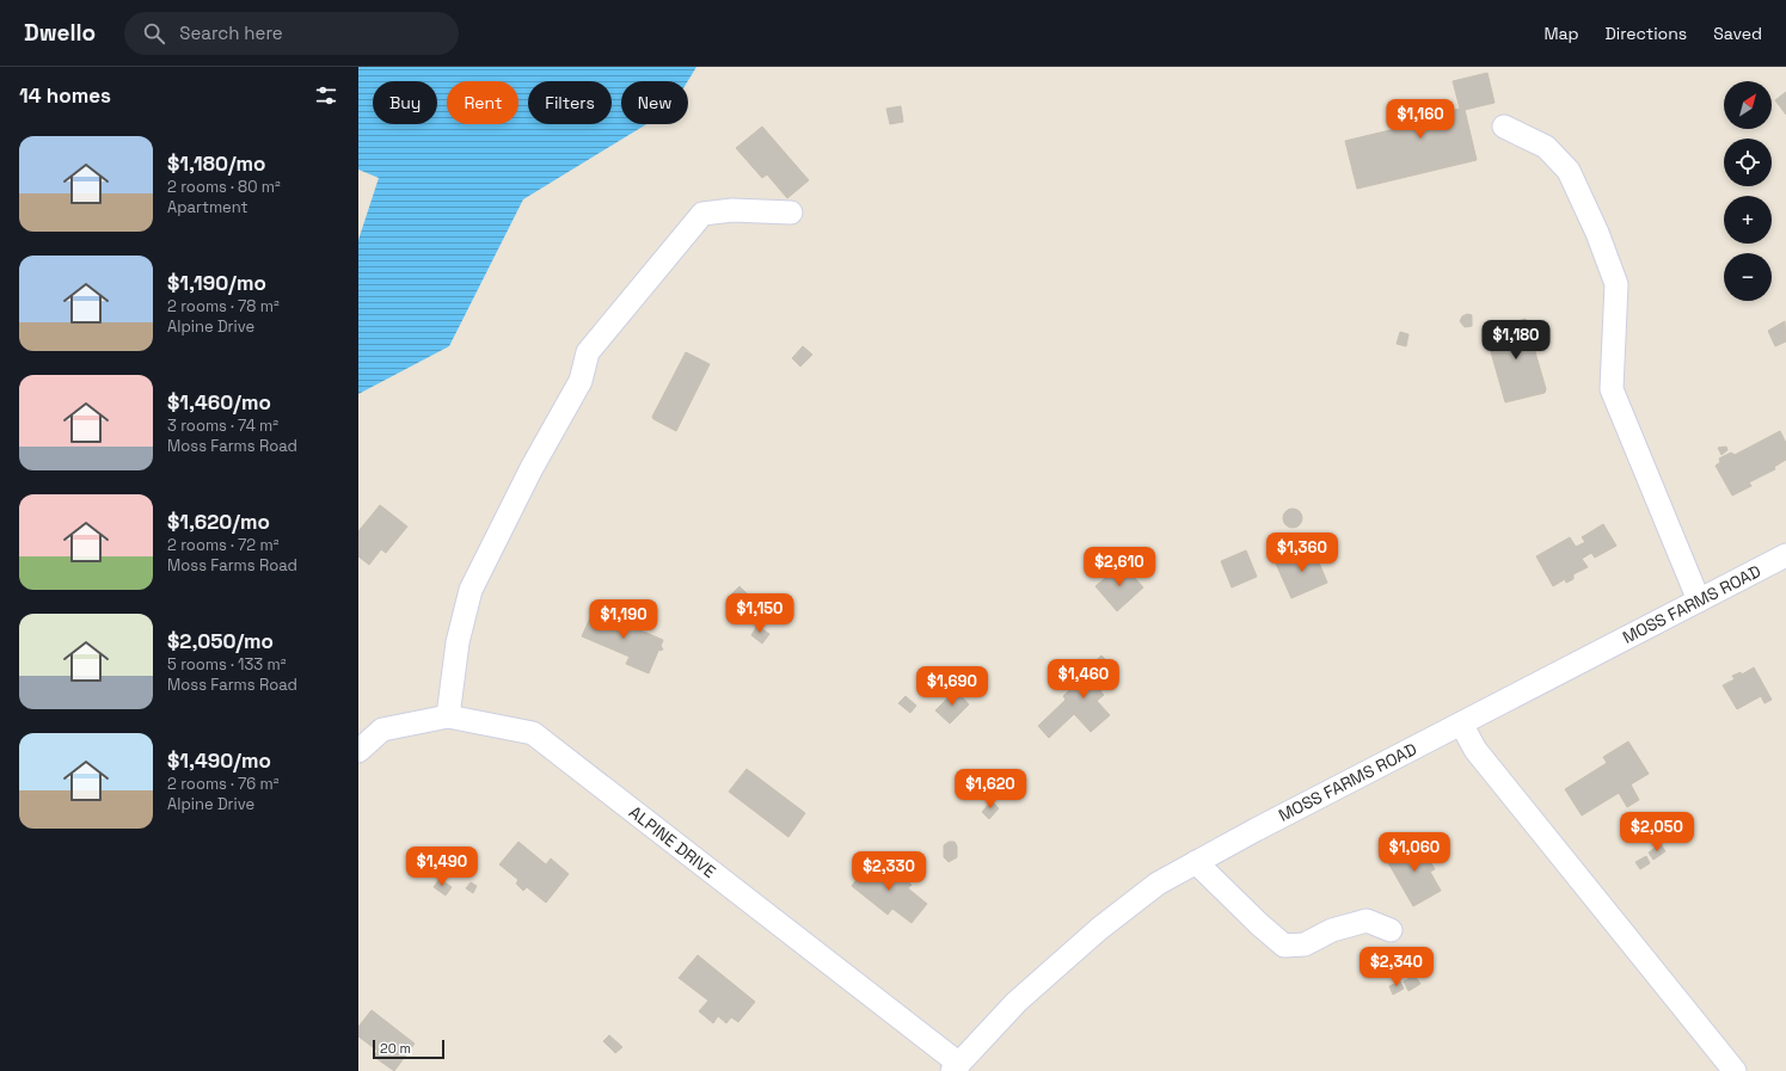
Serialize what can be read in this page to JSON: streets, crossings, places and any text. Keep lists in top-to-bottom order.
{
  "streets": {
    "street": ["MOSS FARMS ROAD", "ALPINE DRIVE"]
  },
  "crossings": [
    ["MOSS FARMS ROAD", "ALPINE DRIVE"]
  ],
  "scale_bar": "20 m",
  "north": "top right",
  "page": {
    "header": "Dwello",
    "search": "Search here",
    "nav": ["Map", "Directions", "Saved"],
    "heading": "14 homes",
    "map_buttons": ["+", "−"],
    "chip": [
      "Buy",
      "Rent",
      "Filters",
      "New"
    ],
    "price": [
      "$1,160",
      "$1,180",
      "$1,360",
      "$2,610",
      "$1,150",
      "$1,190",
      "$1,460",
      "$1,690",
      "$1,620",
      "$2,050",
      "$1,060",
      "$1,490",
      "$2,330",
      "$2,340"
    ],
    "list": [
      {
        "name": "$1,180/mo",
        "note": "2 rooms · 80 m² · Apartment"
      },
      {
        "name": "$1,190/mo",
        "note": "2 rooms · 78 m² · Alpine Drive"
      },
      {
        "name": "$1,460/mo",
        "note": "3 rooms · 74 m² · Moss Farms Road"
      },
      {
        "name": "$1,620/mo",
        "note": "2 rooms · 72 m² · Moss Farms Road"
      },
      {
        "name": "$2,050/mo",
        "note": "5 rooms · 133 m² · Moss Farms Road"
      },
      {
        "name": "$1,490/mo",
        "note": "2 rooms · 76 m² · Alpine Drive"
      }
    ],
    "scale": "20 m"
  }
}
